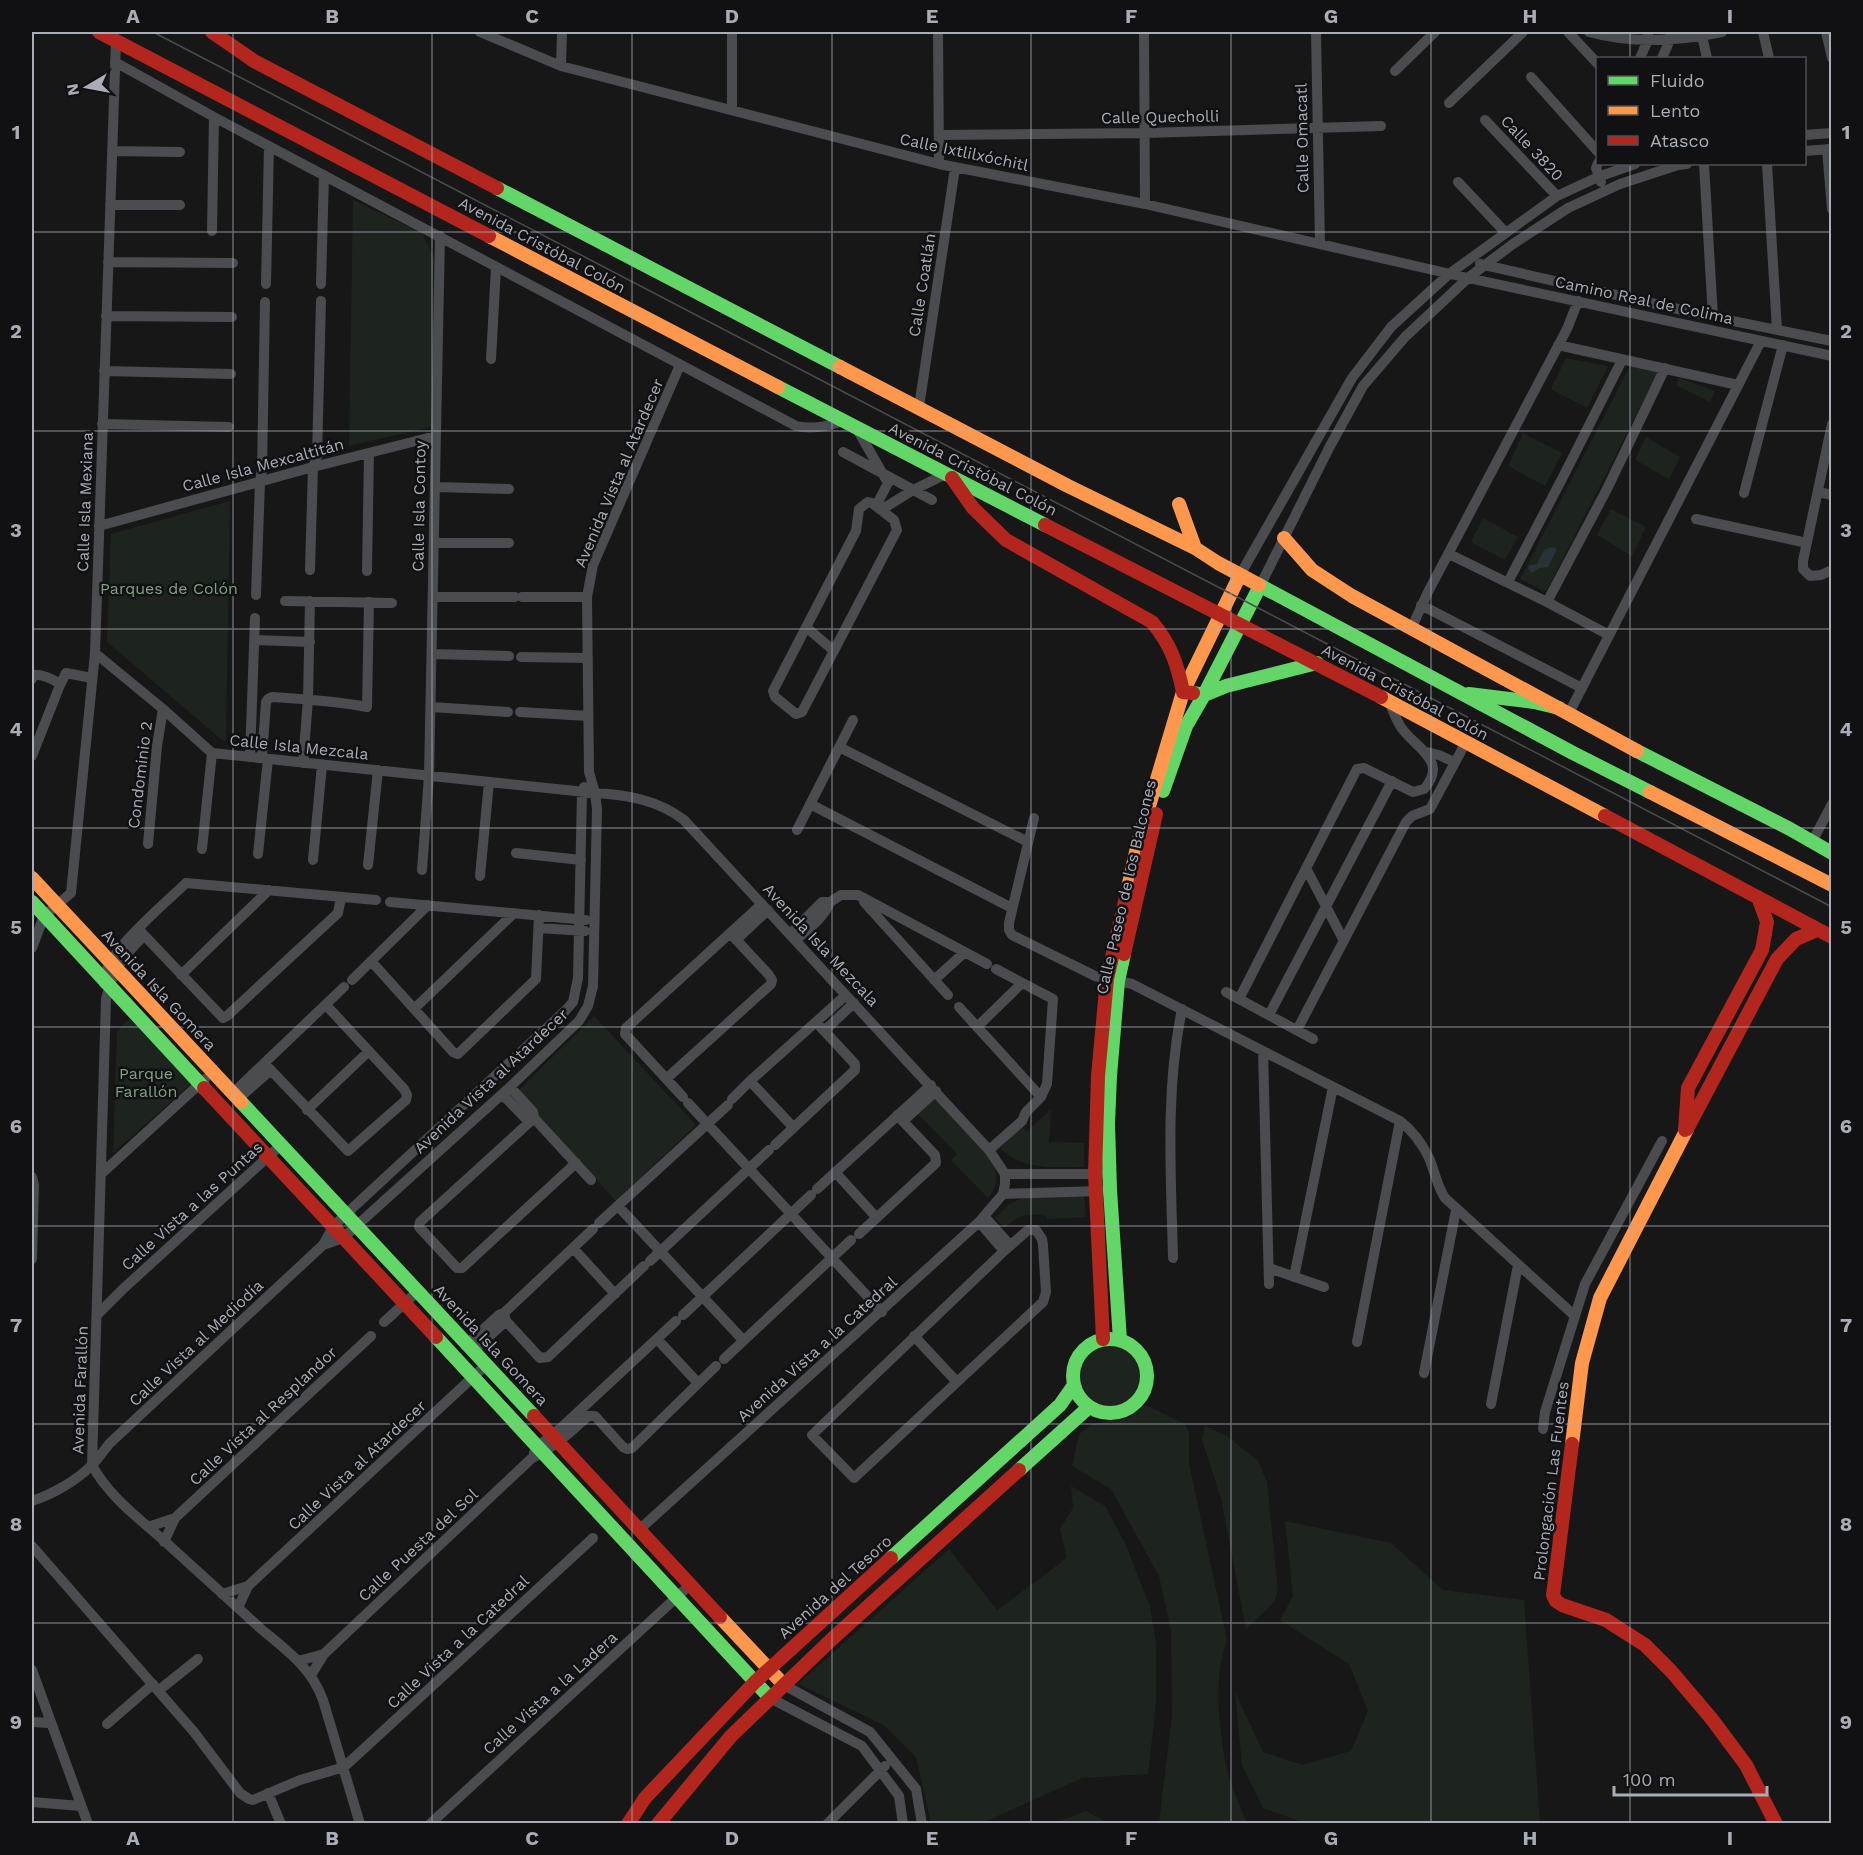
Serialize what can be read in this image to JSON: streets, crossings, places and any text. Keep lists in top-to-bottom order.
{
  "streets": {
    "main road": [
      "Avenida Cristóbal Colón",
      "Calle Paseo de los Balcones",
      "Avenida Isla Gomera",
      "Prolongación Las Fuentes",
      "Avenida del Tesoro"
    ],
    "street": [
      "Calle Quecholli",
      "Calle Omacatl",
      "Calle 3820",
      "Calle Ixtlilxóchitl",
      "Calle Coatlán",
      "Camino Real de Colima",
      "Calle Isla Mexcaltitán",
      "Avenida Vista al Atardecer",
      "Calle Isla Mexiana",
      "Calle Isla Contoy",
      "Calle Isla Mezcala",
      "Condominio 2",
      "Avenida Isla Mezcala",
      "Calle Vista a las Puntas",
      "Calle Vista al Mediodía",
      "Avenida Vista a la Catedral",
      "Avenida Farallón",
      "Calle Vista al Resplandor",
      "Calle Vista al Atardecer",
      "Calle Puesta del Sol",
      "Calle Vista a la Catedral",
      "Calle Vista a la Ladera"
    ]
  },
  "crossings": [
    ["Calle Quecholli", "Calle Omacatl"],
    ["Calle Omacatl", "Calle Ixtlilxóchitl"],
    ["Calle 3820", "Calle Paseo de los Balcones"],
    ["Calle Ixtlilxóchitl", "Calle Coatlán"],
    ["Calle Ixtlilxóchitl", "Camino Real de Colima"],
    ["Calle Ixtlilxóchitl", "Calle Paseo de los Balcones"],
    ["Avenida Cristóbal Colón", "Calle Coatlán"],
    ["Avenida Cristóbal Colón", "Calle Isla Mexiana"],
    ["Avenida Cristóbal Colón", "Calle Paseo de los Balcones"],
    ["Avenida Cristóbal Colón", "Prolongación Las Fuentes"],
    ["Camino Real de Colima", "Calle Paseo de los Balcones"],
    ["Calle Isla Mexcaltitán", "Calle Isla Mexiana"],
    ["Calle Isla Mexcaltitán", "Calle Isla Contoy"],
    ["Avenida Vista al Atardecer", "Avenida Isla Mezcala"],
    ["Avenida Vista al Atardecer", "Avenida Isla Gomera"],
    ["Avenida Vista al Atardecer", "Calle Vista al Mediodía"],
    ["Calle Isla Mexiana", "Calle Isla Mezcala"],
    ["Calle Isla Mexiana", "Avenida Isla Gomera"],
    ["Calle Isla Contoy", "Calle Isla Mezcala"],
    ["Calle Isla Mezcala", "Condominio 2"],
    ["Calle Isla Mezcala", "Avenida Isla Mezcala"],
    ["Calle Paseo de los Balcones", "Avenida del Tesoro"],
    ["Avenida Isla Mezcala", "Avenida Vista a la Catedral"],
    ["Avenida Isla Gomera", "Calle Vista a las Puntas"],
    ["Avenida Isla Gomera", "Calle Vista al Mediodía"],
    ["Avenida Isla Gomera", "Avenida Vista a la Catedral"],
    ["Avenida Isla Gomera", "Avenida Farallón"],
    ["Avenida Isla Gomera", "Calle Vista al Atardecer"],
    ["Avenida Isla Gomera", "Calle Puesta del Sol"],
    ["Avenida Isla Gomera", "Avenida del Tesoro"],
    ["Avenida Isla Gomera", "Calle Vista a la Ladera"],
    ["Calle Vista a las Puntas", "Avenida Farallón"],
    ["Calle Vista al Mediodía", "Avenida Farallón"],
    ["Avenida Farallón", "Calle Vista al Resplandor"],
    ["Avenida Farallón", "Calle Vista al Atardecer"],
    ["Avenida Farallón", "Calle Puesta del Sol"],
    ["Avenida Farallón", "Calle Vista a la Catedral"]
  ],
  "parks": ["Parques de Colón", "Parque Farallón"],
  "legend": ["Fluido", "Lento", "Atasco"],
  "scale_bar": "100 m",
  "north": "left",
  "grid": {
    "columns": [
      "A",
      "B",
      "C",
      "D",
      "E",
      "F",
      "G",
      "H",
      "I"
    ],
    "rows": [
      "1",
      "2",
      "3",
      "4",
      "5",
      "6",
      "7",
      "8",
      "9"
    ]
  }
}
